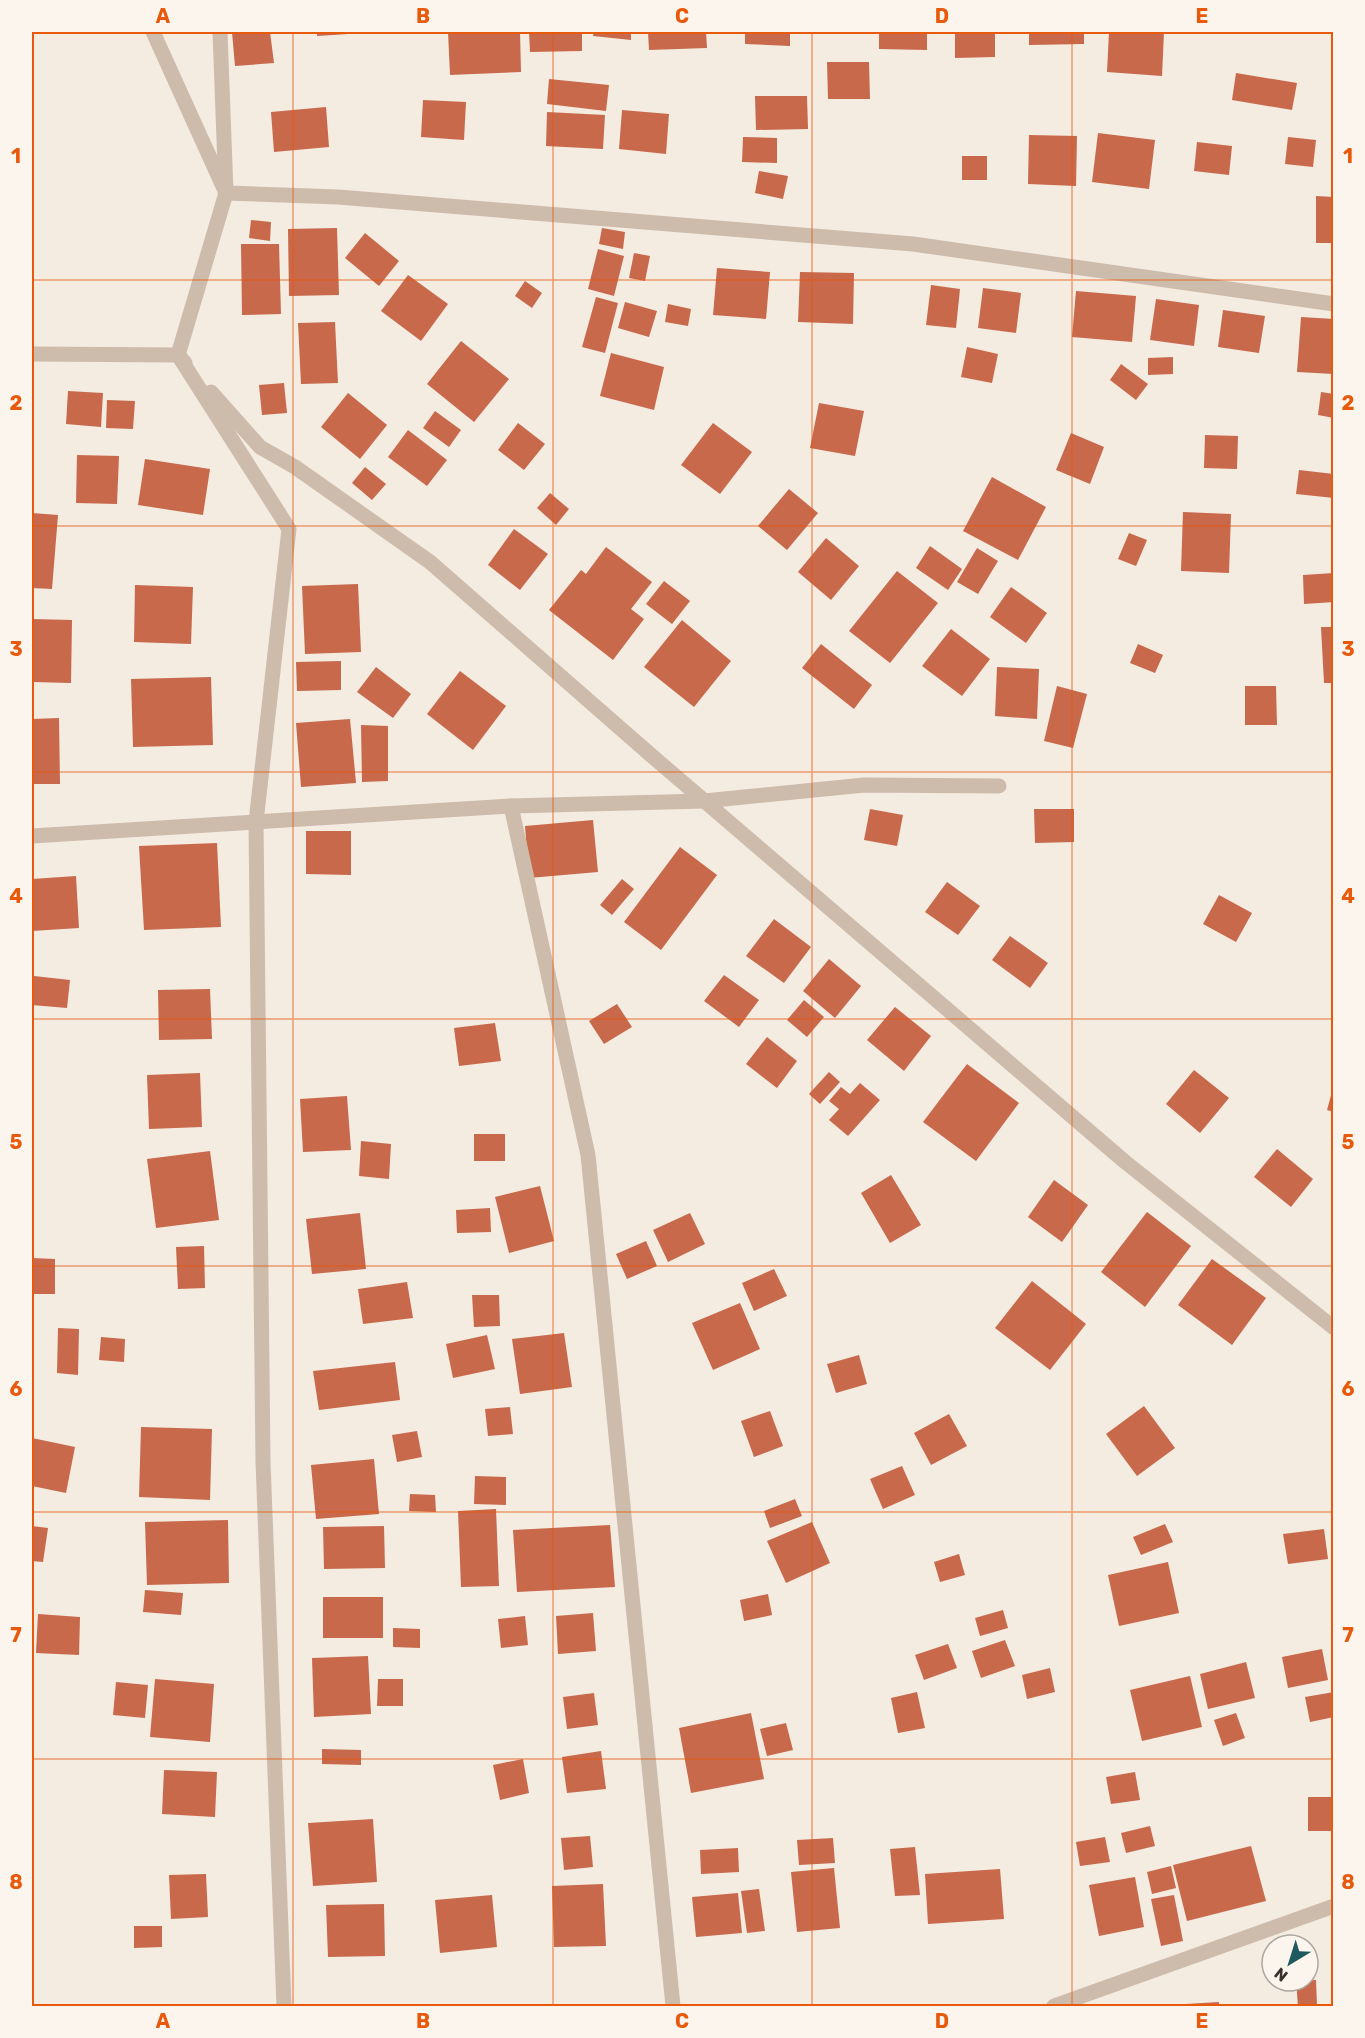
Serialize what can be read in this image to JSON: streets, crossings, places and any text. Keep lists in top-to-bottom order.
{
  "north": "bottom left",
  "grid": {
    "columns": [
      "A",
      "B",
      "C",
      "D",
      "E"
    ],
    "rows": [
      "1",
      "2",
      "3",
      "4",
      "5",
      "6",
      "7",
      "8"
    ]
  }
}
